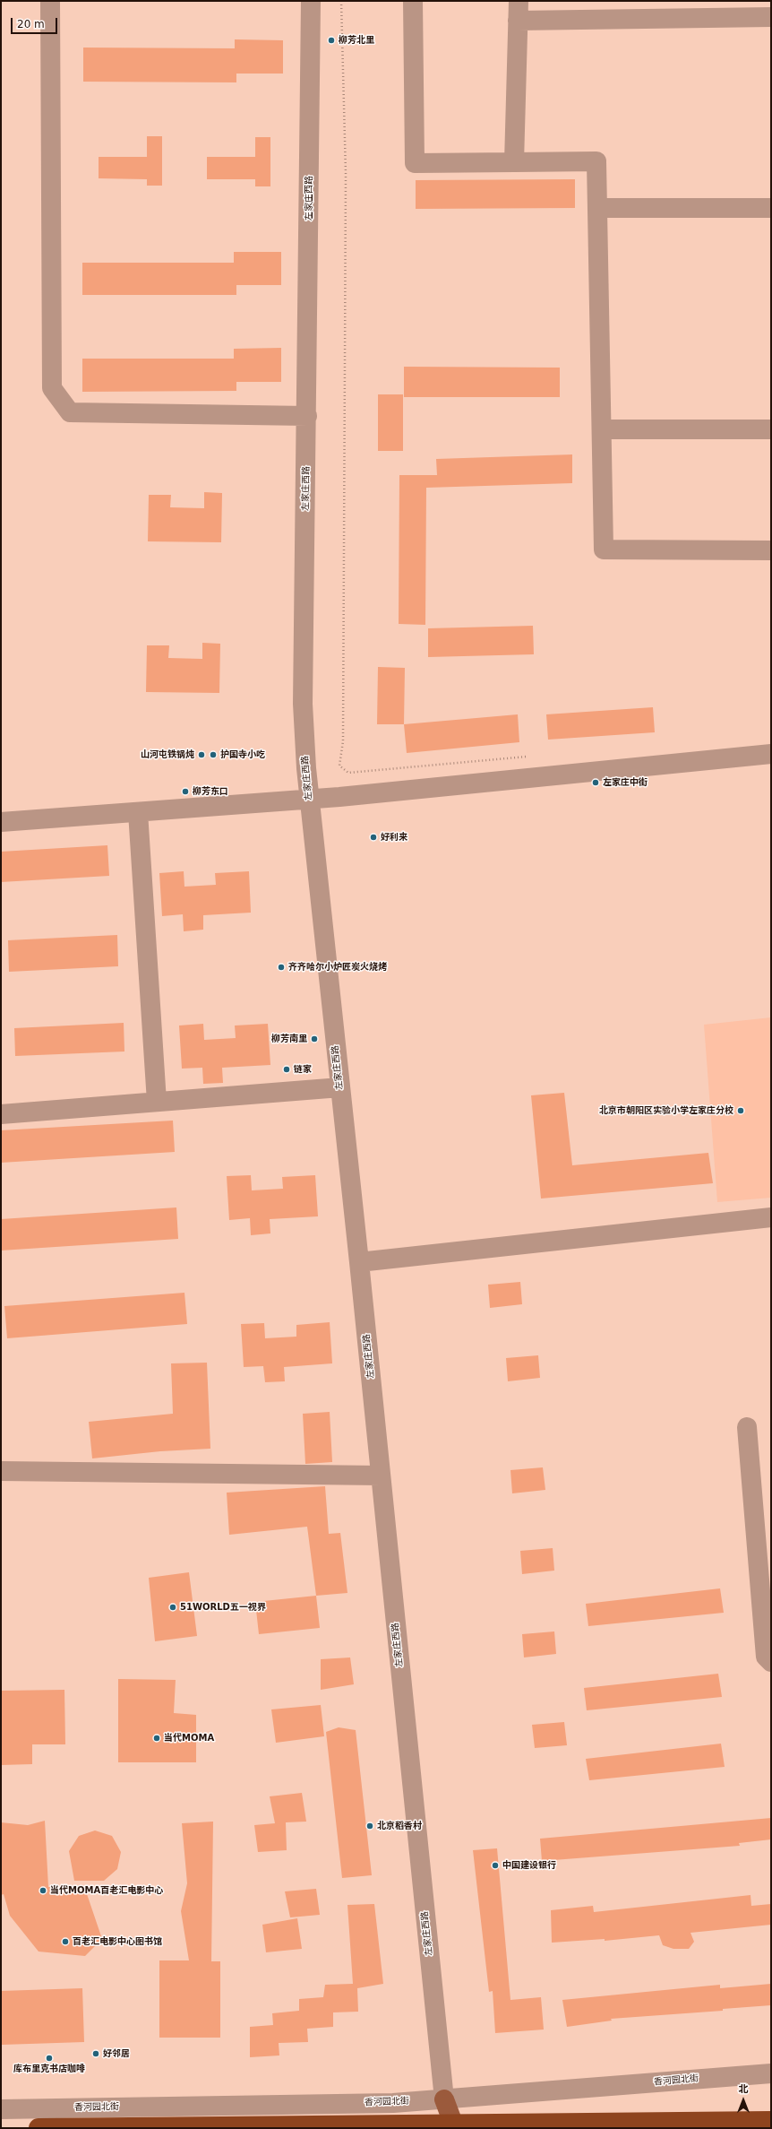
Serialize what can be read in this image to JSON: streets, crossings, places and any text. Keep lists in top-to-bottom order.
{
  "streets": {
    "main road": ["左家庄西路"],
    "street": ["香河园北街"]
  },
  "crossings": [
    ["左家庄西路", "香河园北街"]
  ],
  "places": [
    "柳芳北里",
    "山河屯铁锅炖",
    "护国寺小吃",
    "左家庄中街",
    "柳芳东口",
    "好利来",
    "齐齐哈尔小炉匠炭火烧烤",
    "柳芳南里",
    "链家",
    "北京市朝阳区实验小学左家庄分校",
    "51WORLD五一视界",
    "当代MOMA",
    "北京稻香村",
    "中国建设银行",
    "当代MOMA百老汇电影中心",
    "百老汇电影中心图书馆",
    "好邻居",
    "库布里克书店咖啡"
  ],
  "scale_bar": "20 m",
  "north": "top"
}
